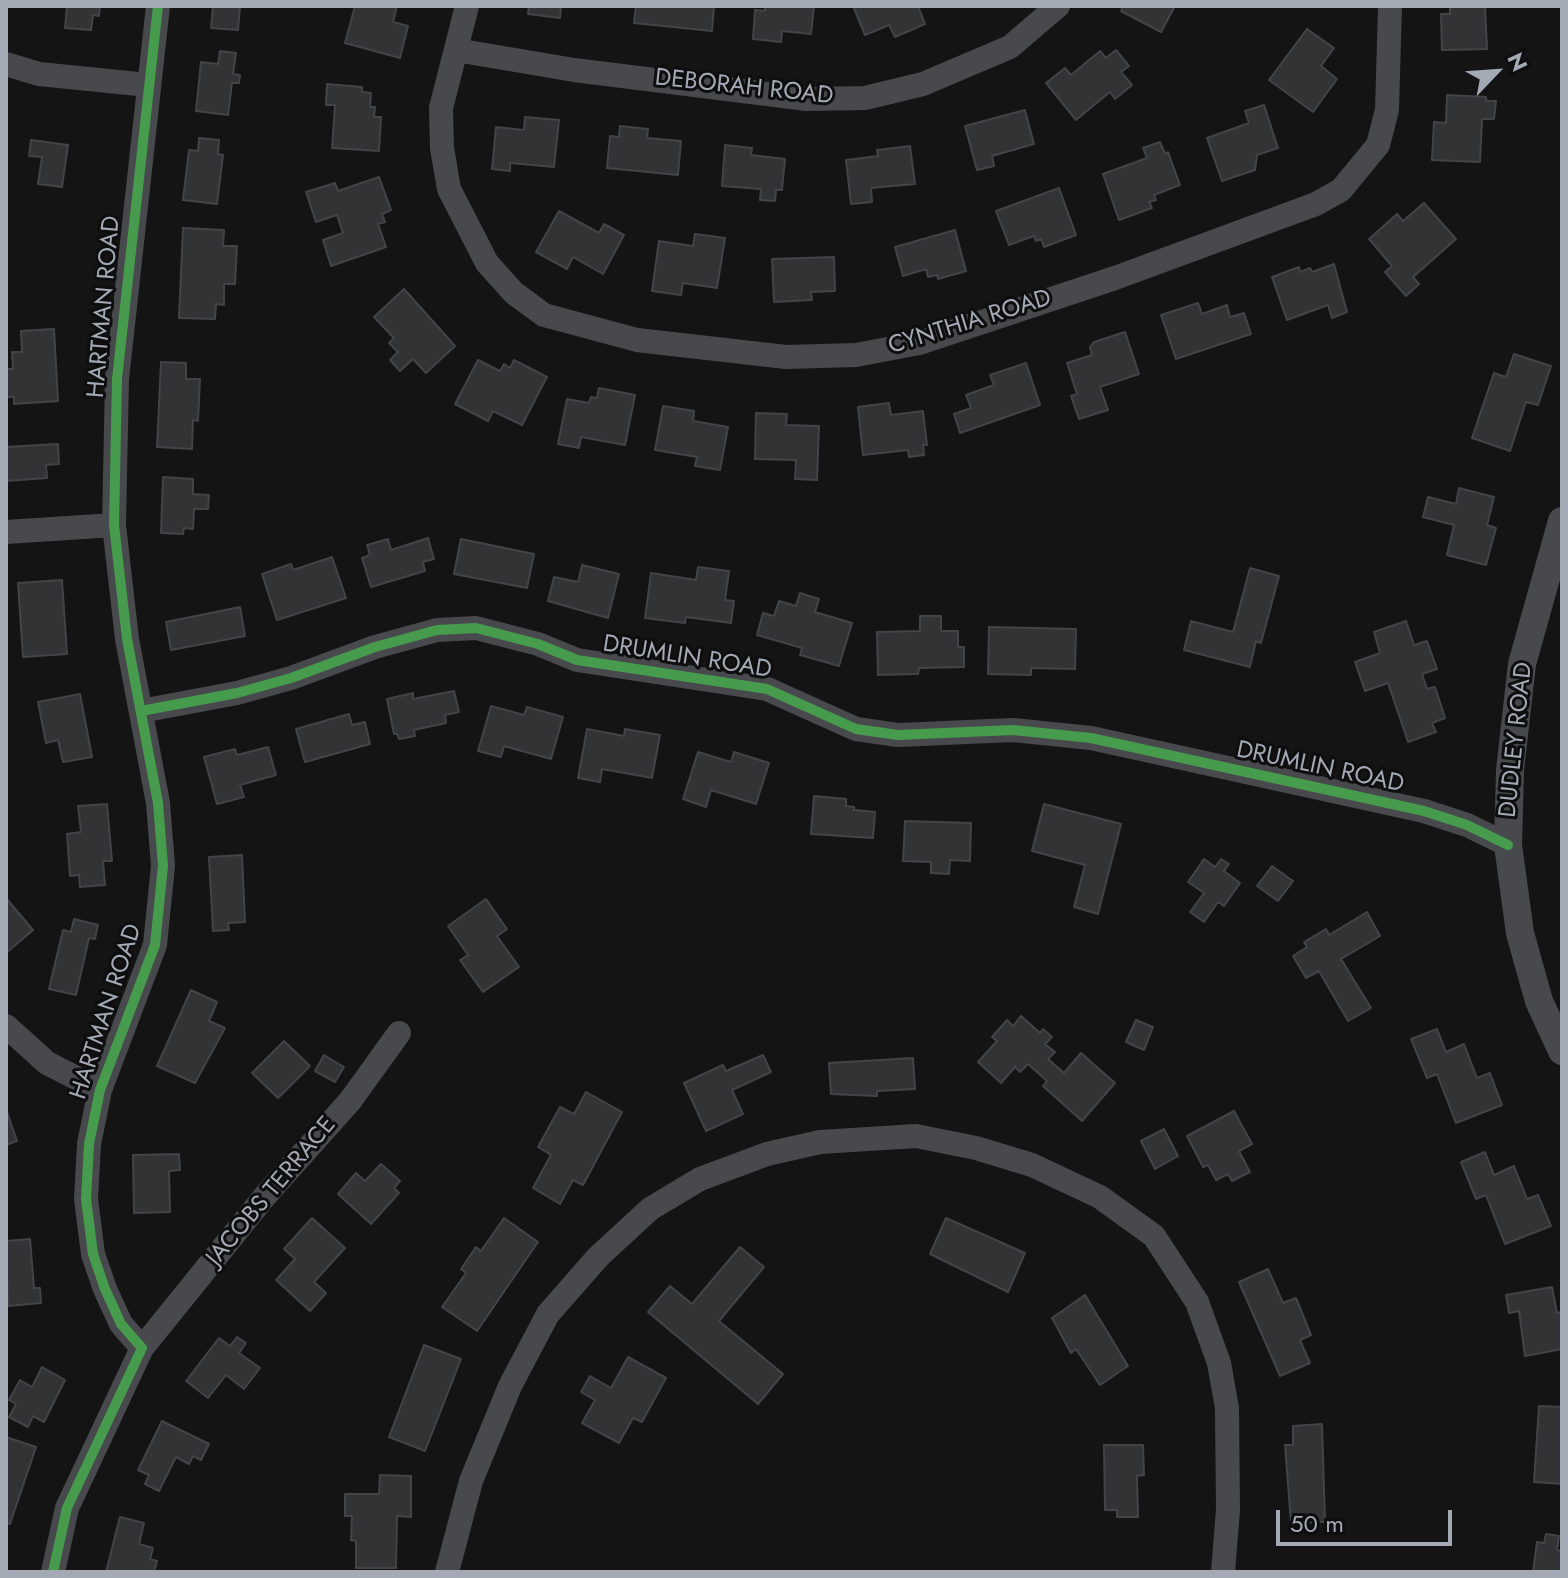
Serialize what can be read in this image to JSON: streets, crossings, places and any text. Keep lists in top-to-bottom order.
{
  "streets": {
    "street": [
      "DEBORAH ROAD",
      "HARTMAN ROAD",
      "CYNTHIA ROAD",
      "DRUMLIN ROAD",
      "DUDLEY ROAD",
      "JACOBS TERRACE"
    ]
  },
  "crossings": [
    ["DEBORAH ROAD", "CYNTHIA ROAD"],
    ["HARTMAN ROAD", "DRUMLIN ROAD"],
    ["HARTMAN ROAD", "JACOBS TERRACE"],
    ["DRUMLIN ROAD", "DUDLEY ROAD"]
  ],
  "scale_bar": "50 m",
  "north": "top right"
}
